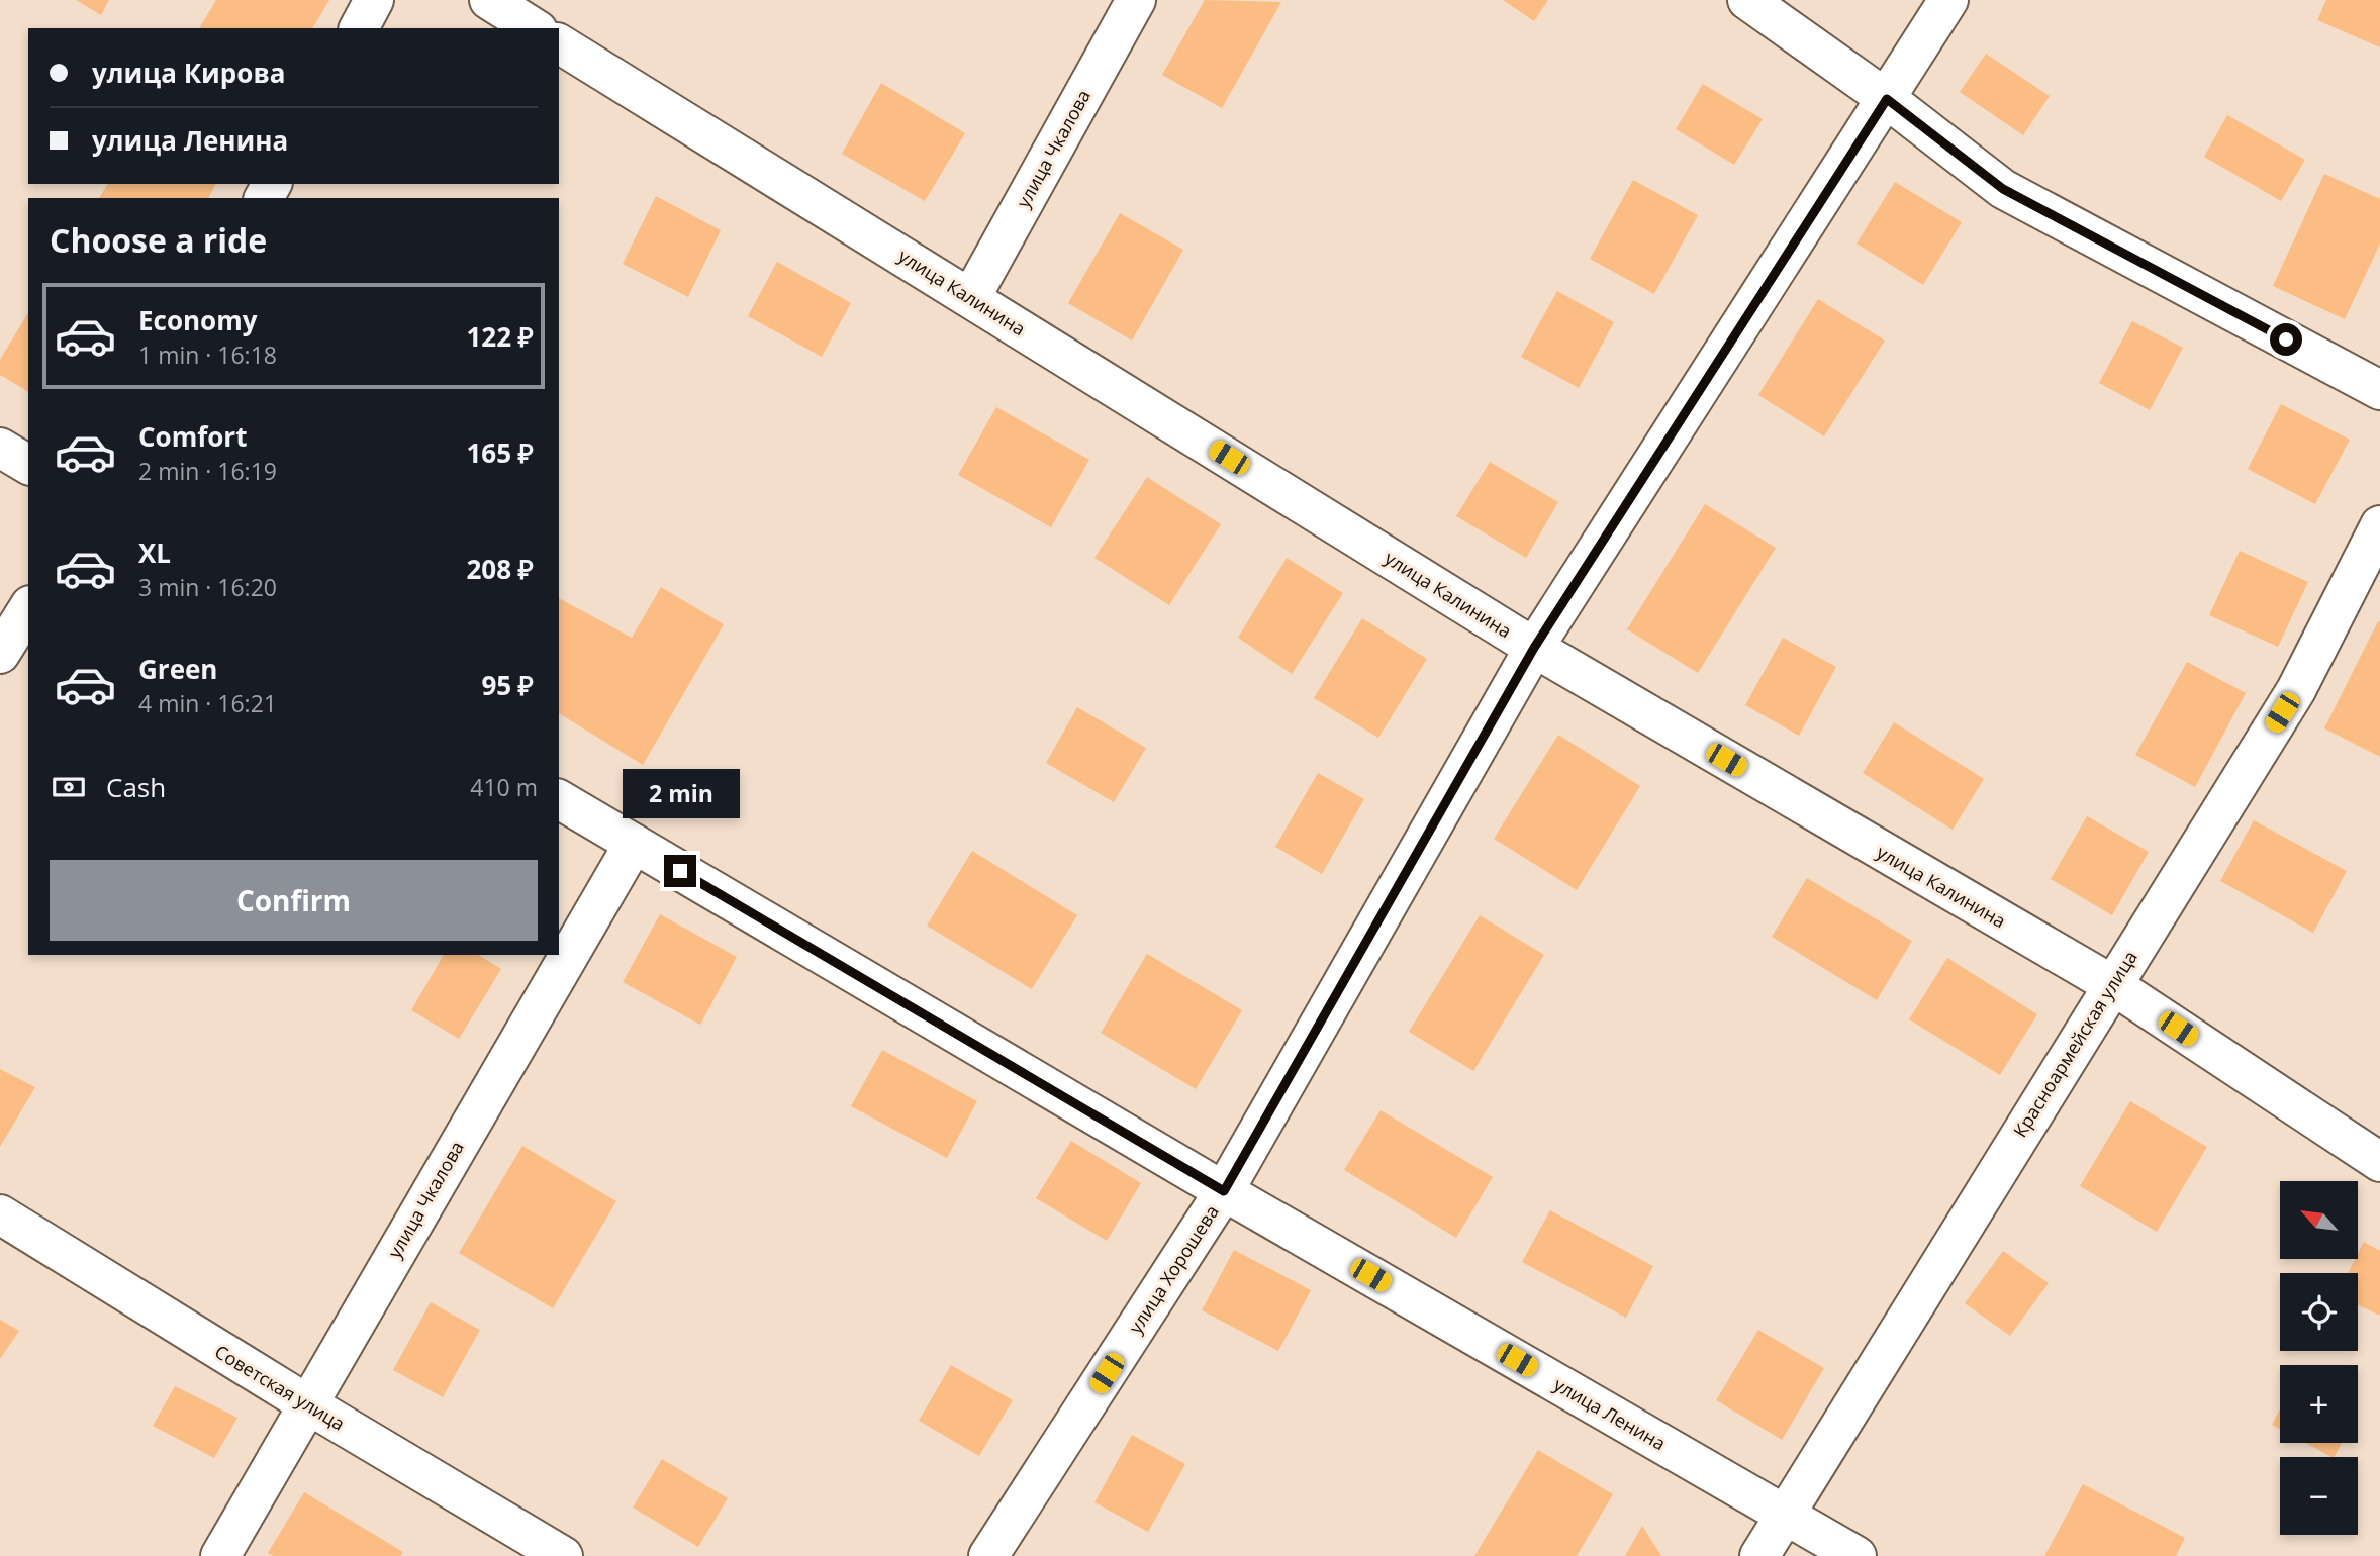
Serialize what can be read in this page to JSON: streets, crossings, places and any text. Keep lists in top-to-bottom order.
{
  "streets": {
    "street": [
      "улица Чкалова",
      "улица Калинина",
      "Красноармейская улица",
      "улица Хорошева",
      "Советская улица",
      "улица Ленина"
    ]
  },
  "crossings": [
    ["улица Чкалова", "улица Калинина"],
    ["улица Чкалова", "Советская улица"],
    ["улица Чкалова", "улица Ленина"],
    ["улица Калинина", "Красноармейская улица"],
    ["улица Калинина", "улица Хорошева"],
    ["Красноармейская улица", "улица Ленина"],
    ["улица Хорошева", "улица Ленина"]
  ],
  "north": "top left",
  "page": {
    "banner": ["улица Кирова", "улица Ленина"],
    "heading": "Choose a ride",
    "list": [
      {
        "name": "Economy",
        "note": "1 min · 16:18",
        "value": "122 ₽"
      },
      {
        "name": "Comfort",
        "note": "2 min · 16:19",
        "value": "165 ₽"
      },
      {
        "name": "XL",
        "note": "3 min · 16:20",
        "value": "208 ₽"
      },
      {
        "name": "Green",
        "note": "4 min · 16:21",
        "value": "95 ₽"
      }
    ],
    "pay": ["Cash", "410 m"],
    "bubble": "2 min",
    "buttons": "Confirm",
    "map_buttons": ["+", "−"]
  }
}
